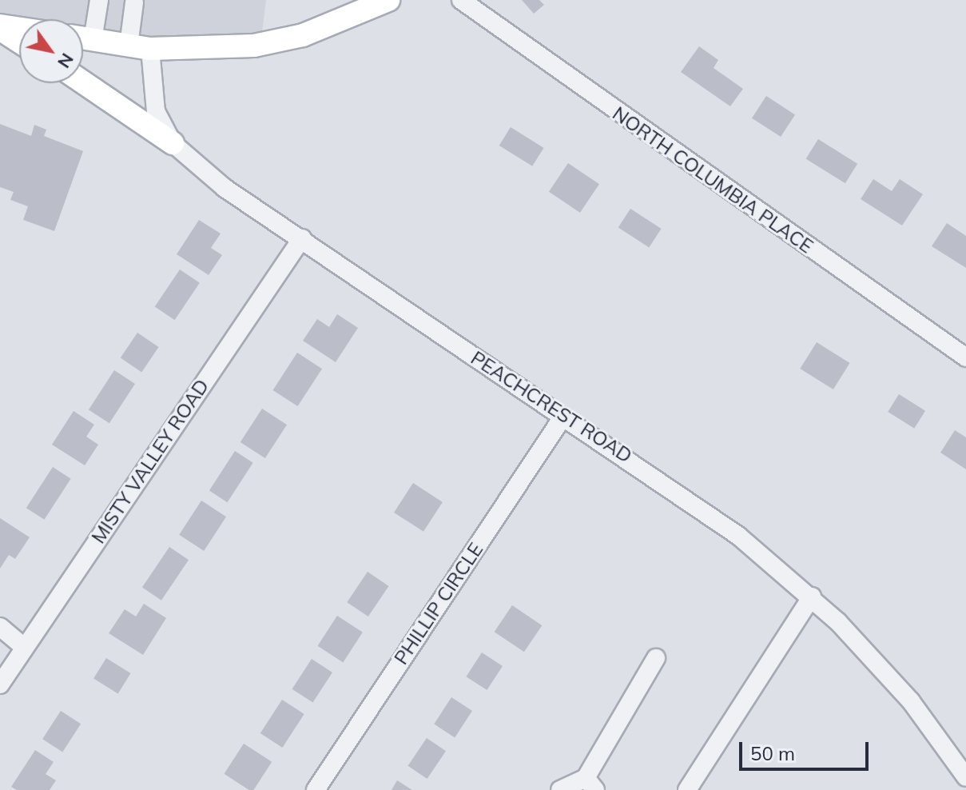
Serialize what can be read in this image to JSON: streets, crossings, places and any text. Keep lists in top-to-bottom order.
{
  "streets": {
    "street": [
      "NORTH COLUMBIA PLACE",
      "PEACHCREST ROAD",
      "MISTY VALLEY ROAD",
      "PHILLIP CIRCLE"
    ]
  },
  "crossings": [
    ["PEACHCREST ROAD", "MISTY VALLEY ROAD"],
    ["PEACHCREST ROAD", "PHILLIP CIRCLE"]
  ],
  "scale_bar": "50 m",
  "north": "bottom right"
}
